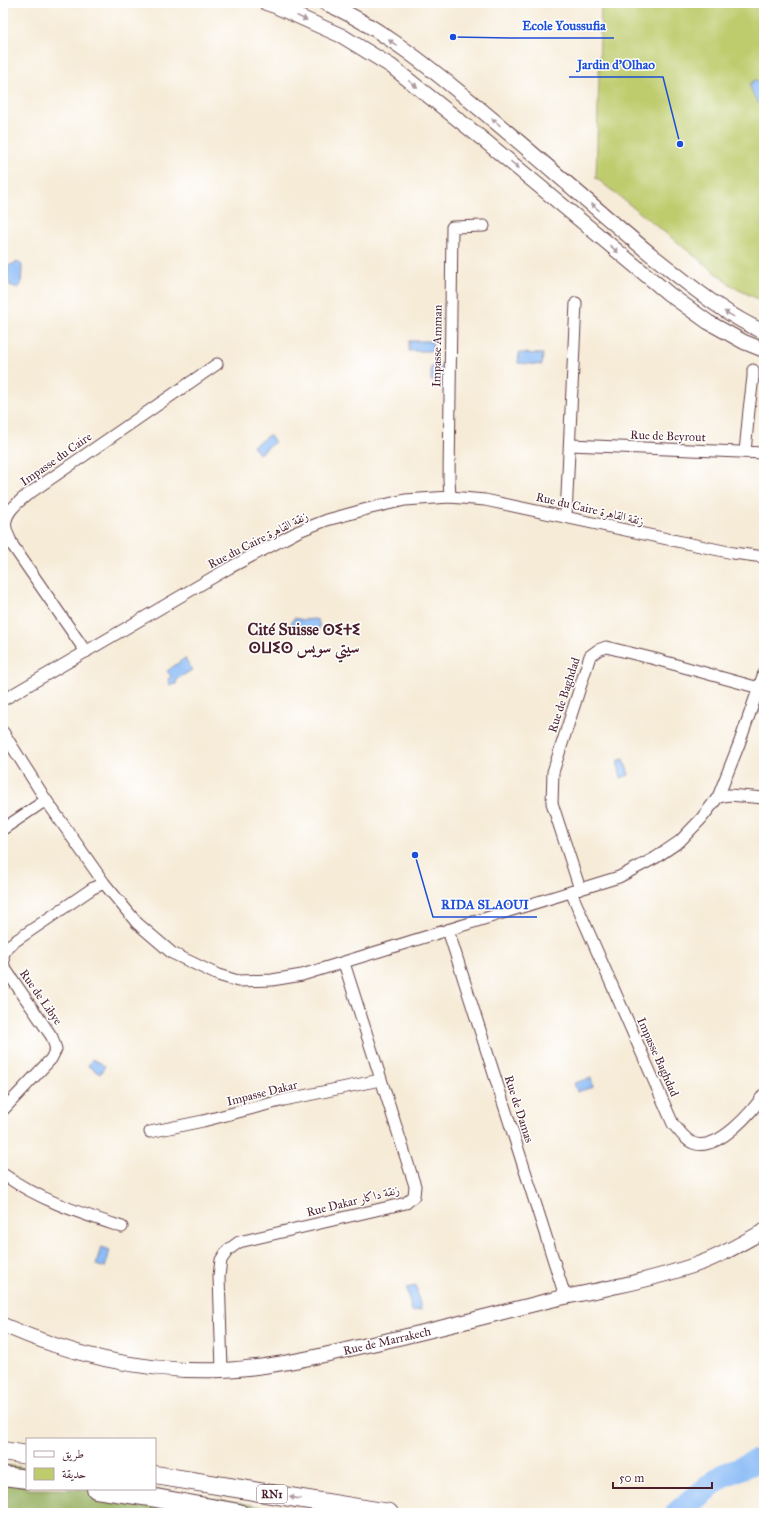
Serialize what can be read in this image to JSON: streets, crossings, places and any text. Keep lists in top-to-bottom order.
{
  "streets": {
    "highway": ["RN1"],
    "street": [
      "Impasse Amman",
      "Rue de Beyrout",
      "Impasse du Caire",
      "Rue du Caire زنقة القاهرة",
      "Rue de Baghdad",
      "Rue de Libye",
      "Impasse Baghdad",
      "Impasse Dakar",
      "Rue de Damas",
      "Rue Dakar زنقة داكار",
      "Rue de Marrakech"
    ]
  },
  "crossings": [
    ["Impasse Amman", "Rue du Caire زنقة القاهرة"],
    ["Impasse du Caire", "Rue du Caire زنقة القاهرة"],
    ["Rue de Baghdad", "Impasse Baghdad"],
    ["Impasse Dakar", "Rue Dakar زنقة داكار"],
    ["Rue de Damas", "Rue de Marrakech"],
    ["Rue Dakar زنقة داكار", "Rue de Marrakech"]
  ],
  "districts": ["Cité Suisse ⵙⵉⵜⵉ ⵙⵡⵉⵙ سيتي سويس"],
  "places": ["Ecole Youssufia", "Jardin d'Olhao", "RIDA SLAOUI"],
  "legend": ["طريق", "حديقة"],
  "scale_bar": "50 m"
}
